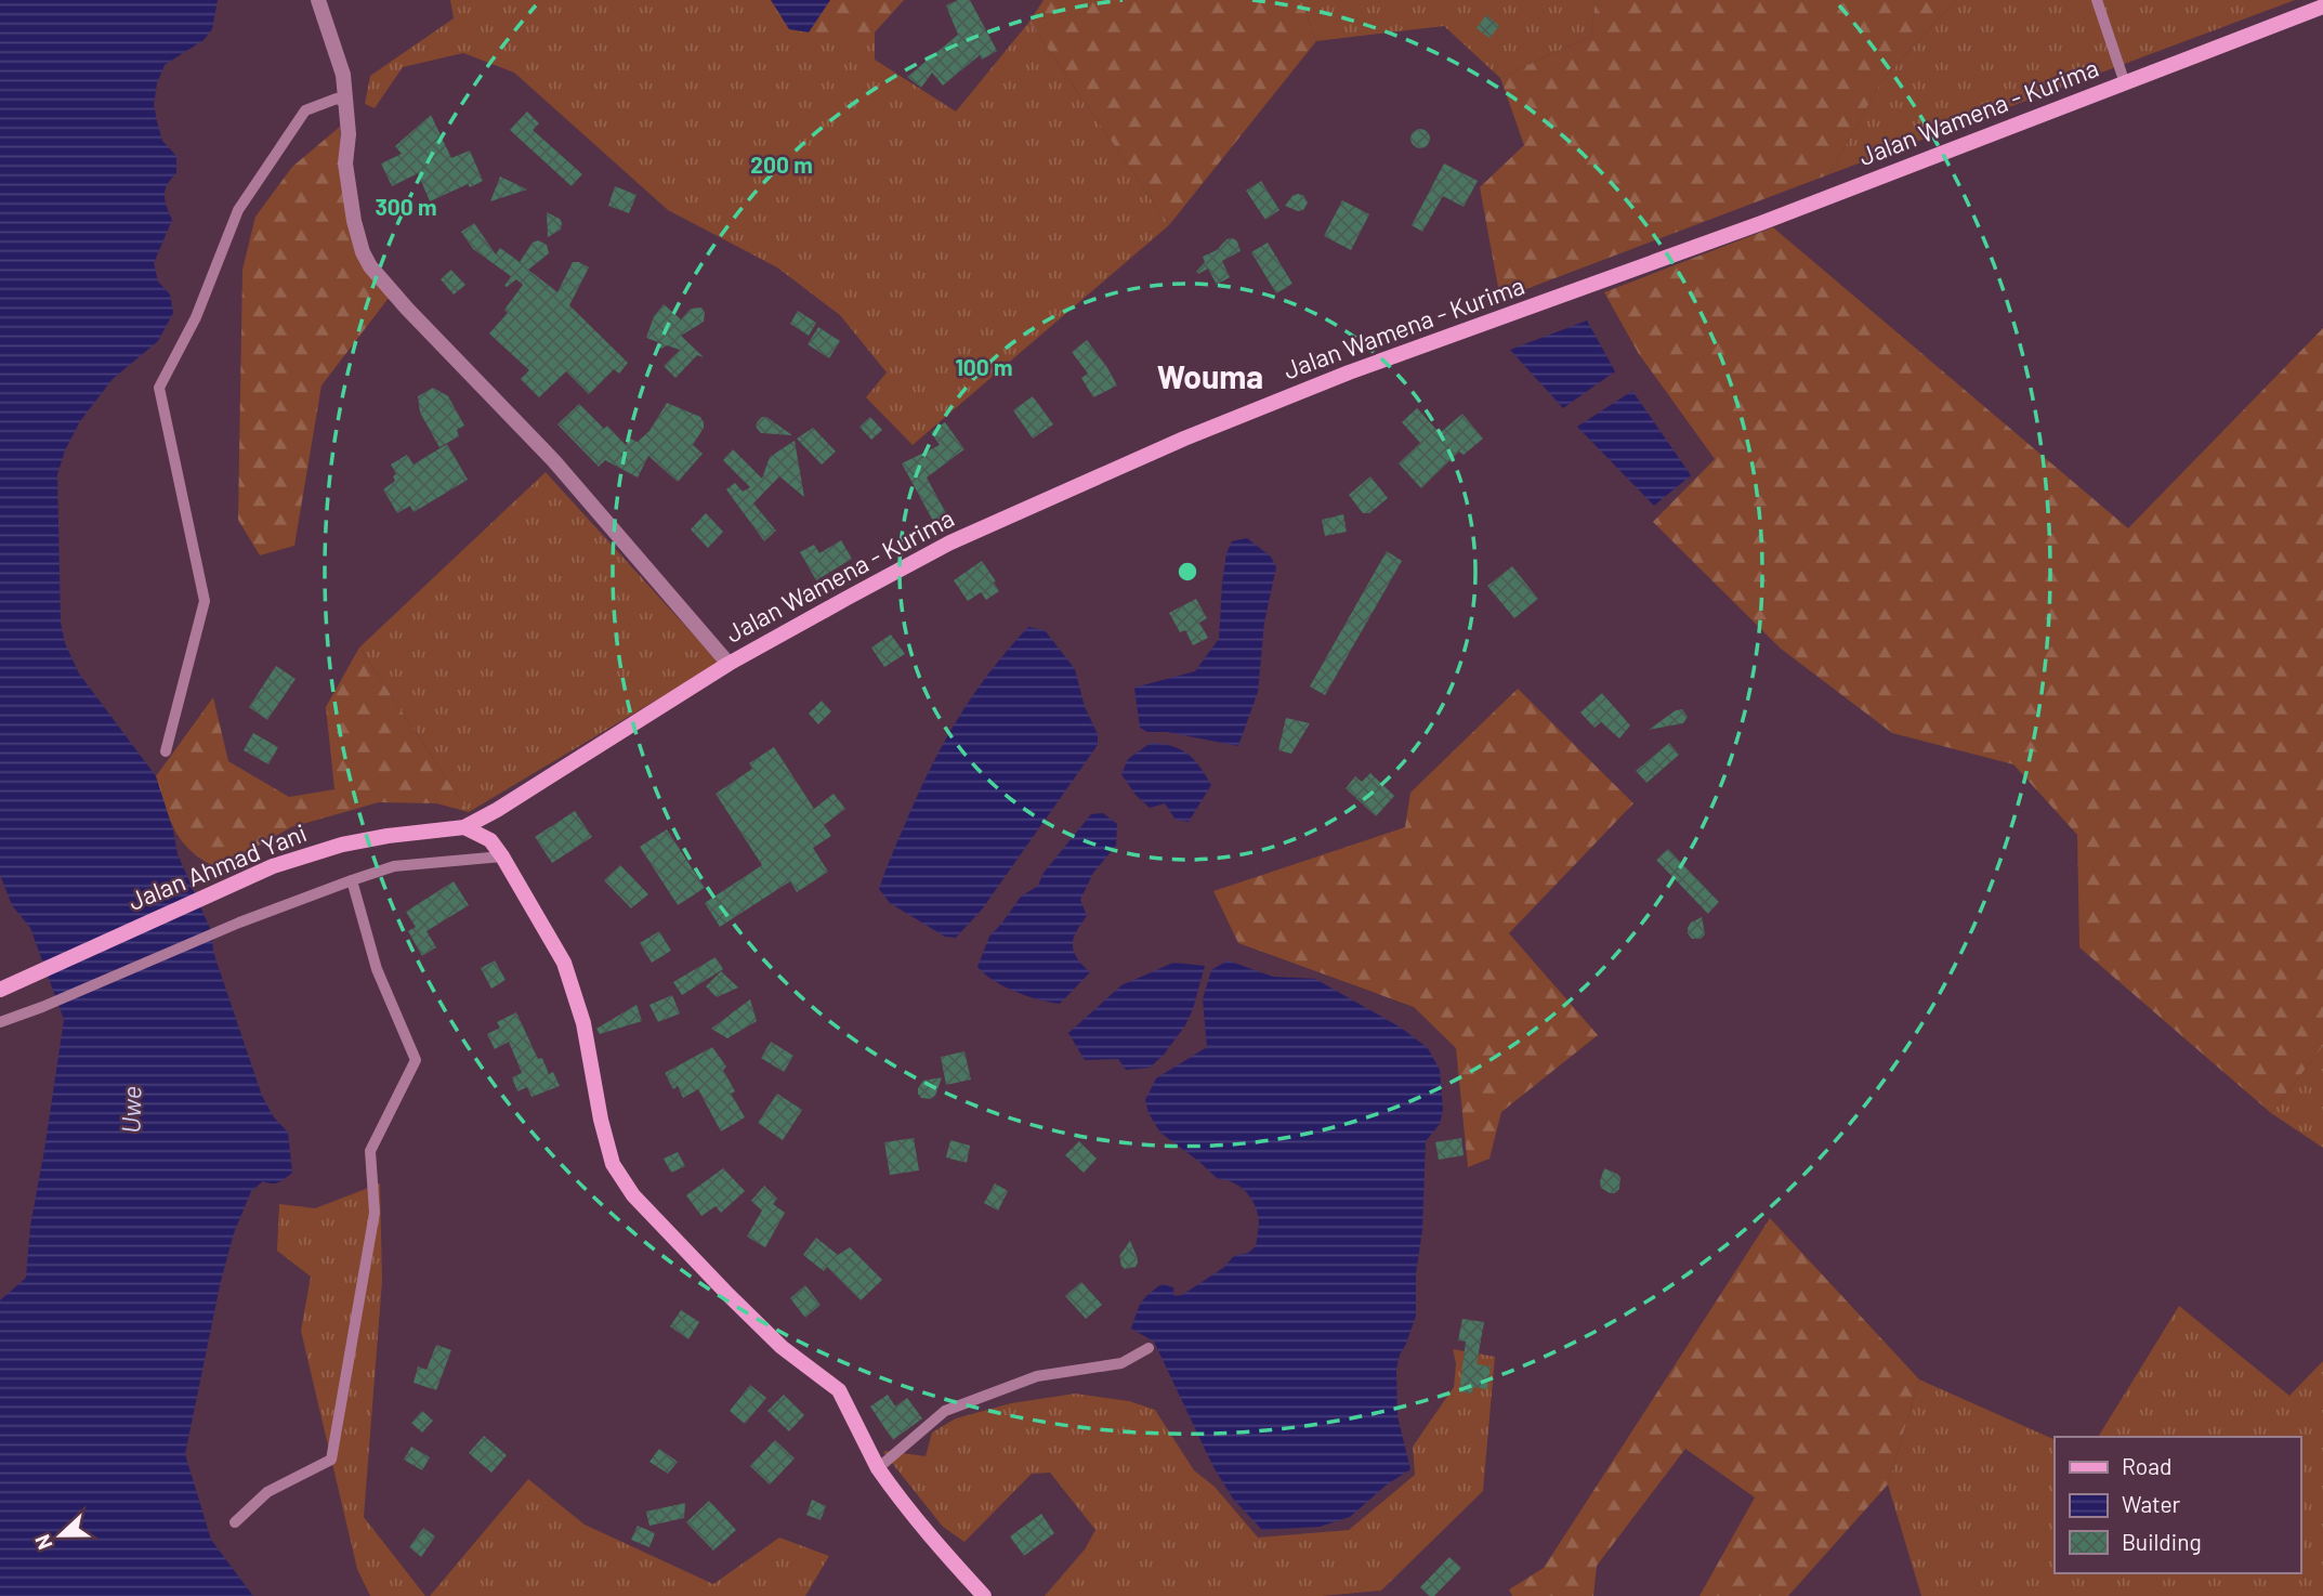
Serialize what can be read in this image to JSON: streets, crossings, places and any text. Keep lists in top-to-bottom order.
{
  "streets": {
    "main road": ["Jalan Wamena - Kurima", "Jalan Ahmad Yani"]
  },
  "crossings": [
    ["Jalan Wamena - Kurima", "Jalan Ahmad Yani"]
  ],
  "districts": ["Wouma"],
  "water": ["Uwe"],
  "legend": ["Road", "Water", "Building"],
  "north": "left",
  "rings": ["200 m", "300 m", "100 m"]
}
